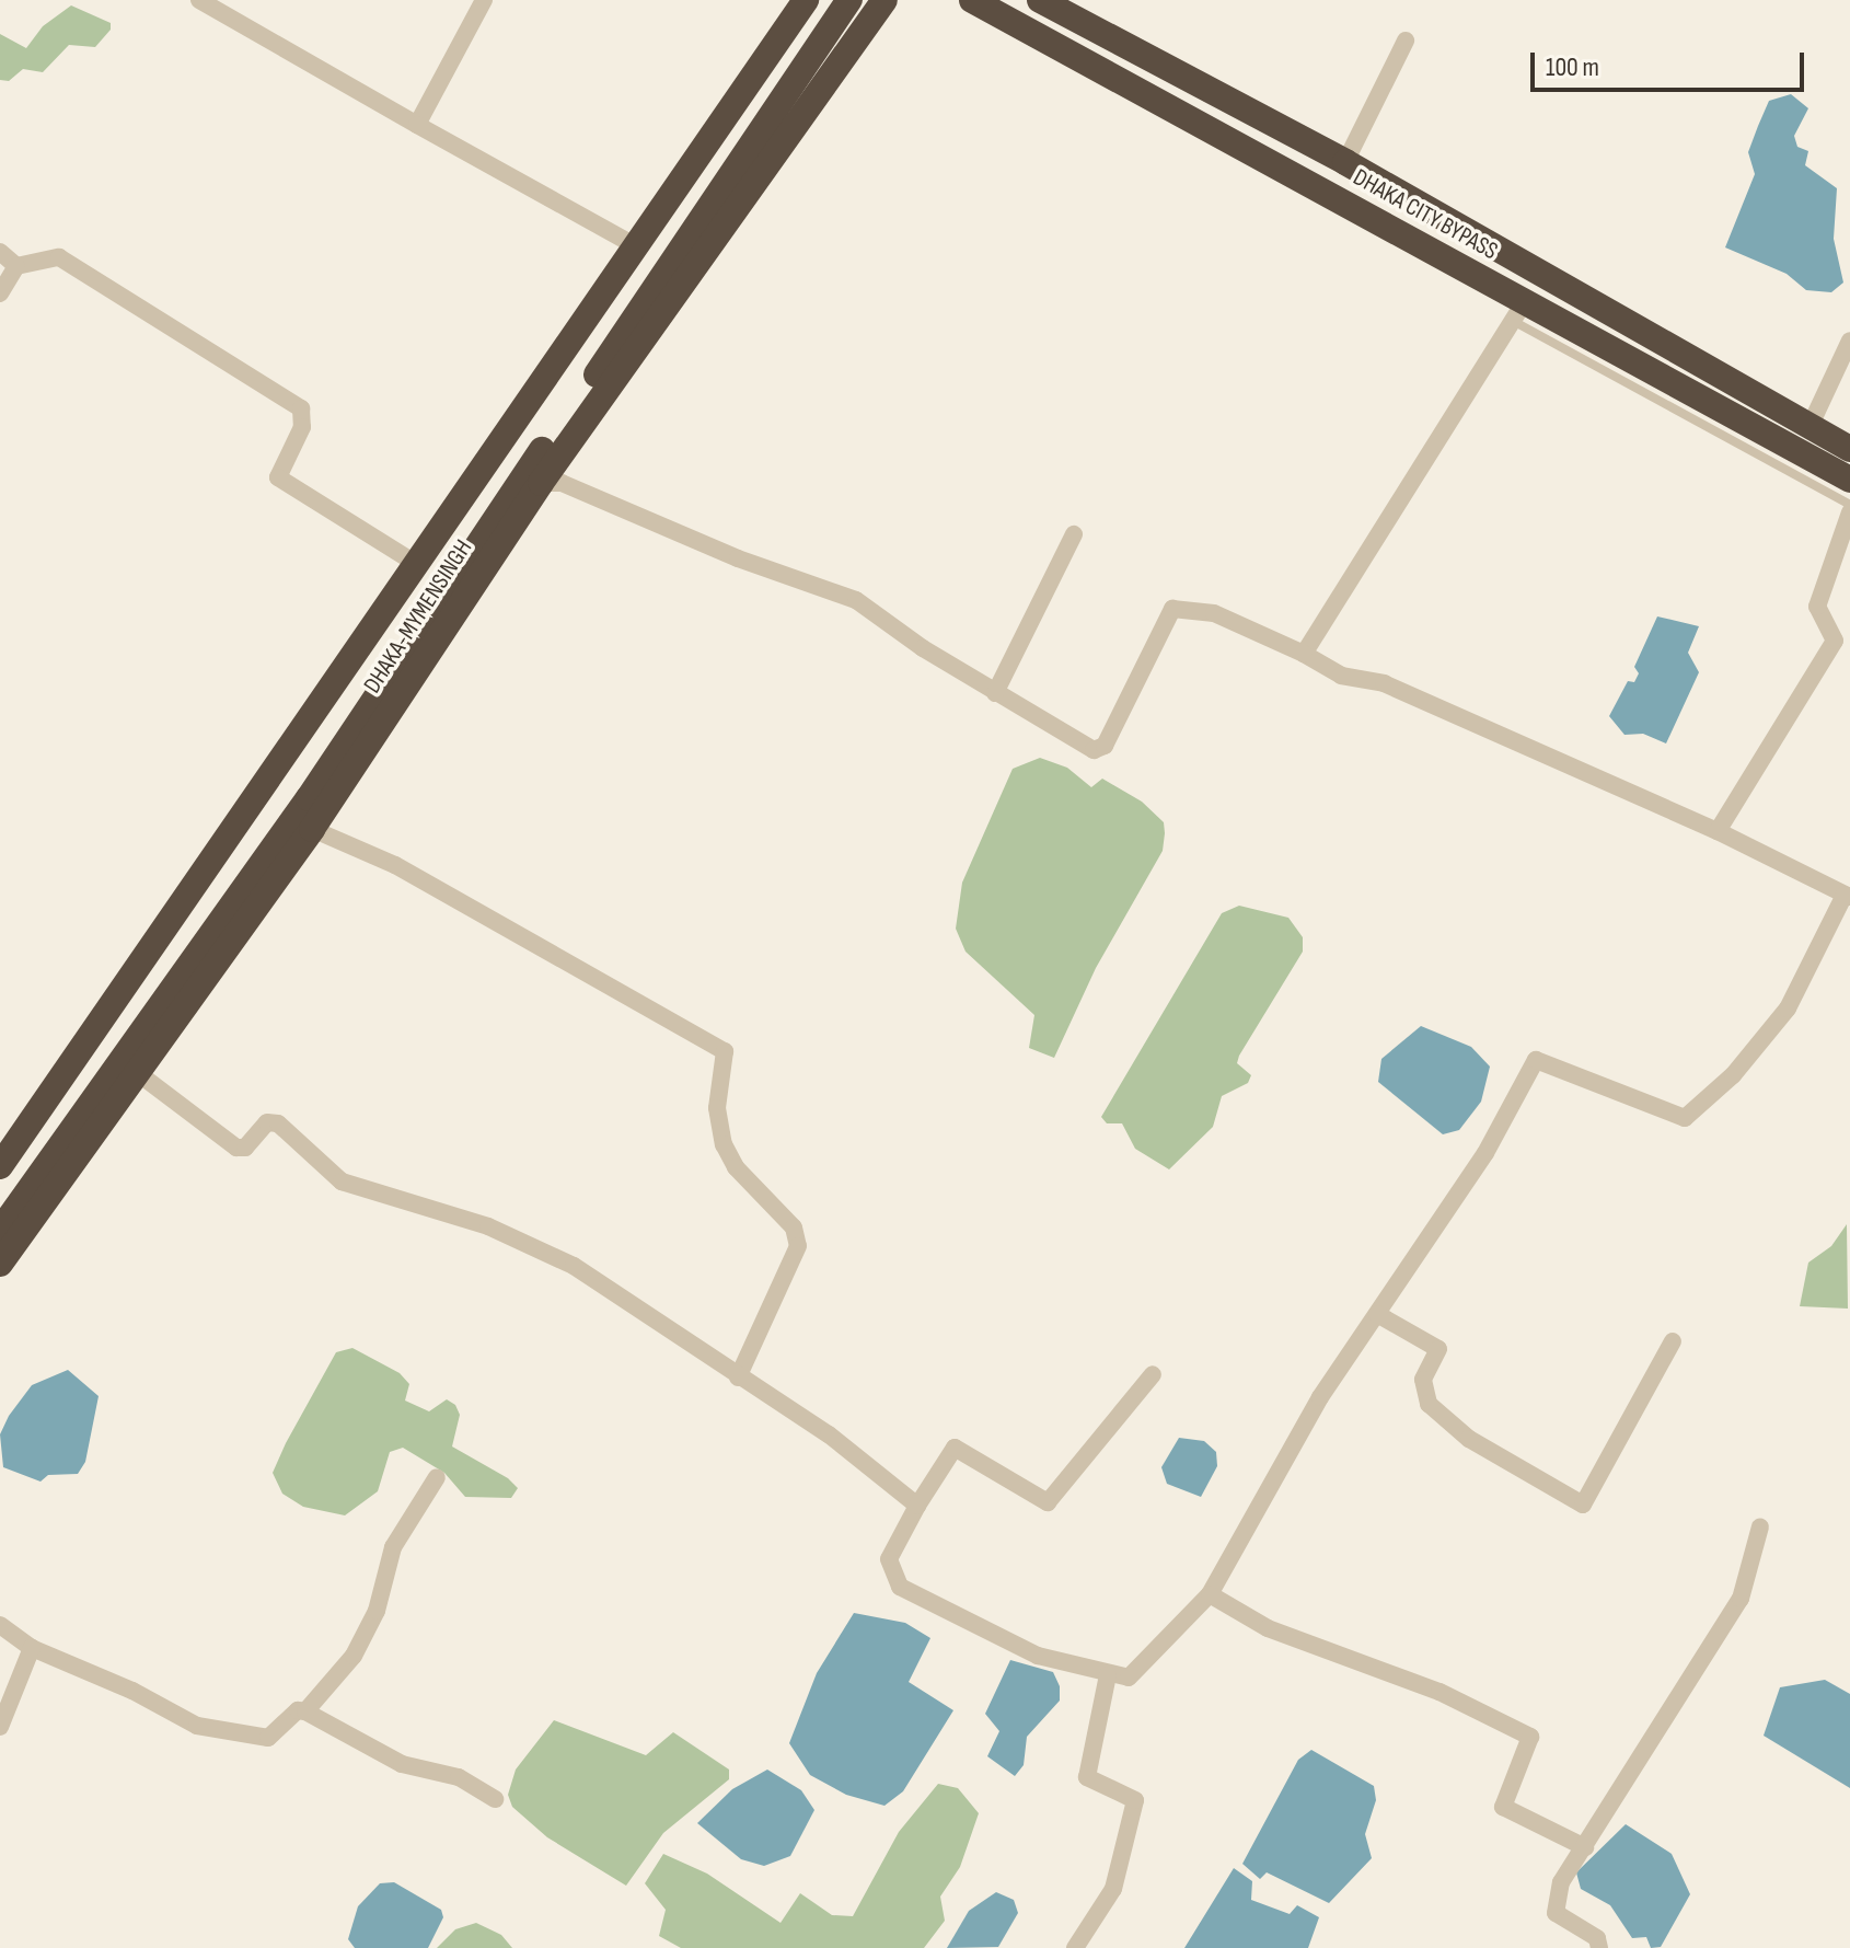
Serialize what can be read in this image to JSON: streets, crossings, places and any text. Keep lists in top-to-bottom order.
{
  "streets": {
    "highway": ["DHAKA CITY BYPASS", "DHAKA-MYMENSINGH"]
  },
  "scale_bar": "100 m"
}
